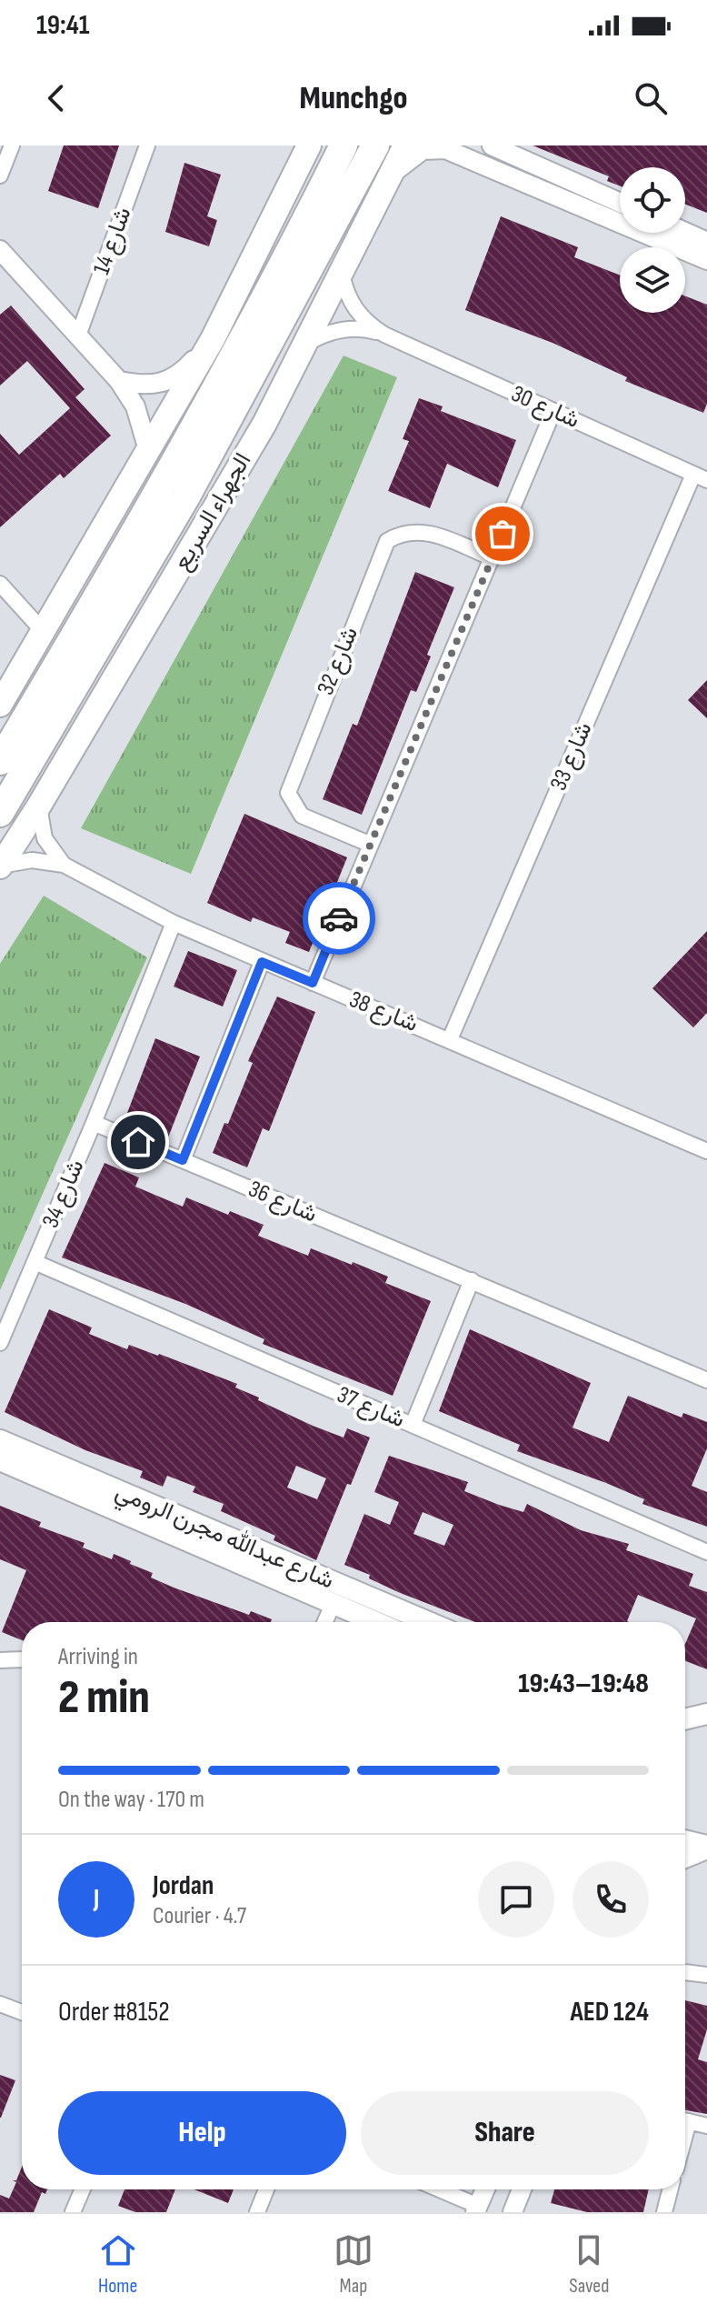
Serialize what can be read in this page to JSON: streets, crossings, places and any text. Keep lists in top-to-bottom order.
{
  "streets": {
    "highway": ["الجهراء السريع"],
    "main road": ["شارع عبدالله مجرن الرومي"],
    "street": [
      "شارع 14",
      "شارع 30",
      "شارع 32",
      "شارع 33",
      "شارع 38",
      "شارع 34",
      "شارع 36",
      "شارع 37"
    ]
  },
  "crossings": [
    ["شارع 30", "الجهراء السريع"],
    ["شارع 30", "شارع 33"],
    ["الجهراء السريع", "شارع 38"],
    ["شارع 33", "شارع 38"],
    ["شارع 38", "شارع 34"],
    ["شارع 34", "شارع 36"],
    ["شارع 34", "شارع 37"]
  ],
  "page": {
    "status": "19:41",
    "header": "Munchgo",
    "heading": ["2 min", "Arriving in", "19:43–19:48"],
    "panel": [
      "Jordan",
      "Courier · 4.7",
      "Order #8152",
      "AED 124"
    ],
    "bar": "On the way · 170 m",
    "round": "J",
    "buttons": ["Help", "Share"],
    "tabs": ["Home", "Map", "Saved"]
  }
}
